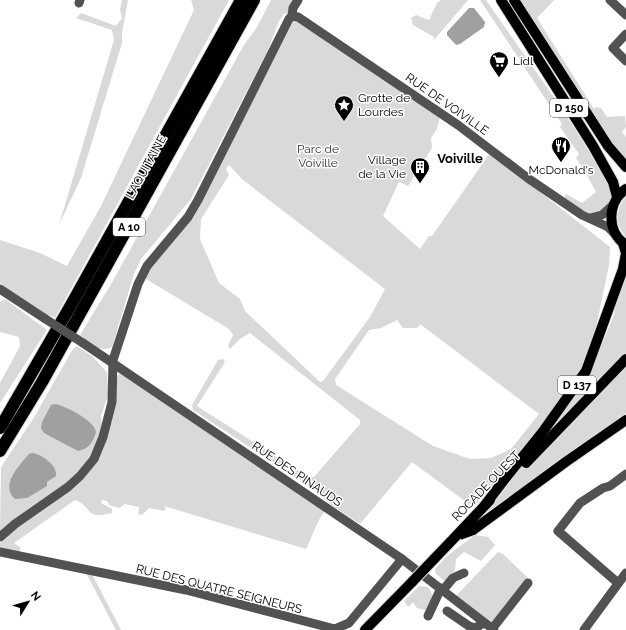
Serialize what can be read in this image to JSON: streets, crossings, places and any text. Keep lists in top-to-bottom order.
{
  "streets": {
    "highway": ["L'AQUITAINE", "A 10"],
    "main road": ["D 150", "D 137", "ROCADE OUEST"],
    "street": ["RUE DE VOIVILLE", "RUE DES PINAUDS", "RUE DES QUATRE SEIGNEURS"]
  },
  "crossings": [
    ["D 137", "ROCADE OUEST"],
    ["RUE DES PINAUDS", "RUE DES QUATRE SEIGNEURS"]
  ],
  "districts": ["Voiville"],
  "parks": ["Parc de Voiville"],
  "places": {
    "supermarket": ["Lidl"],
    "place": ["Grotte de Lourdes"],
    "restaurant": ["McDonald's"],
    "building": ["Village de la Vie"]
  },
  "north": "top right"
}
